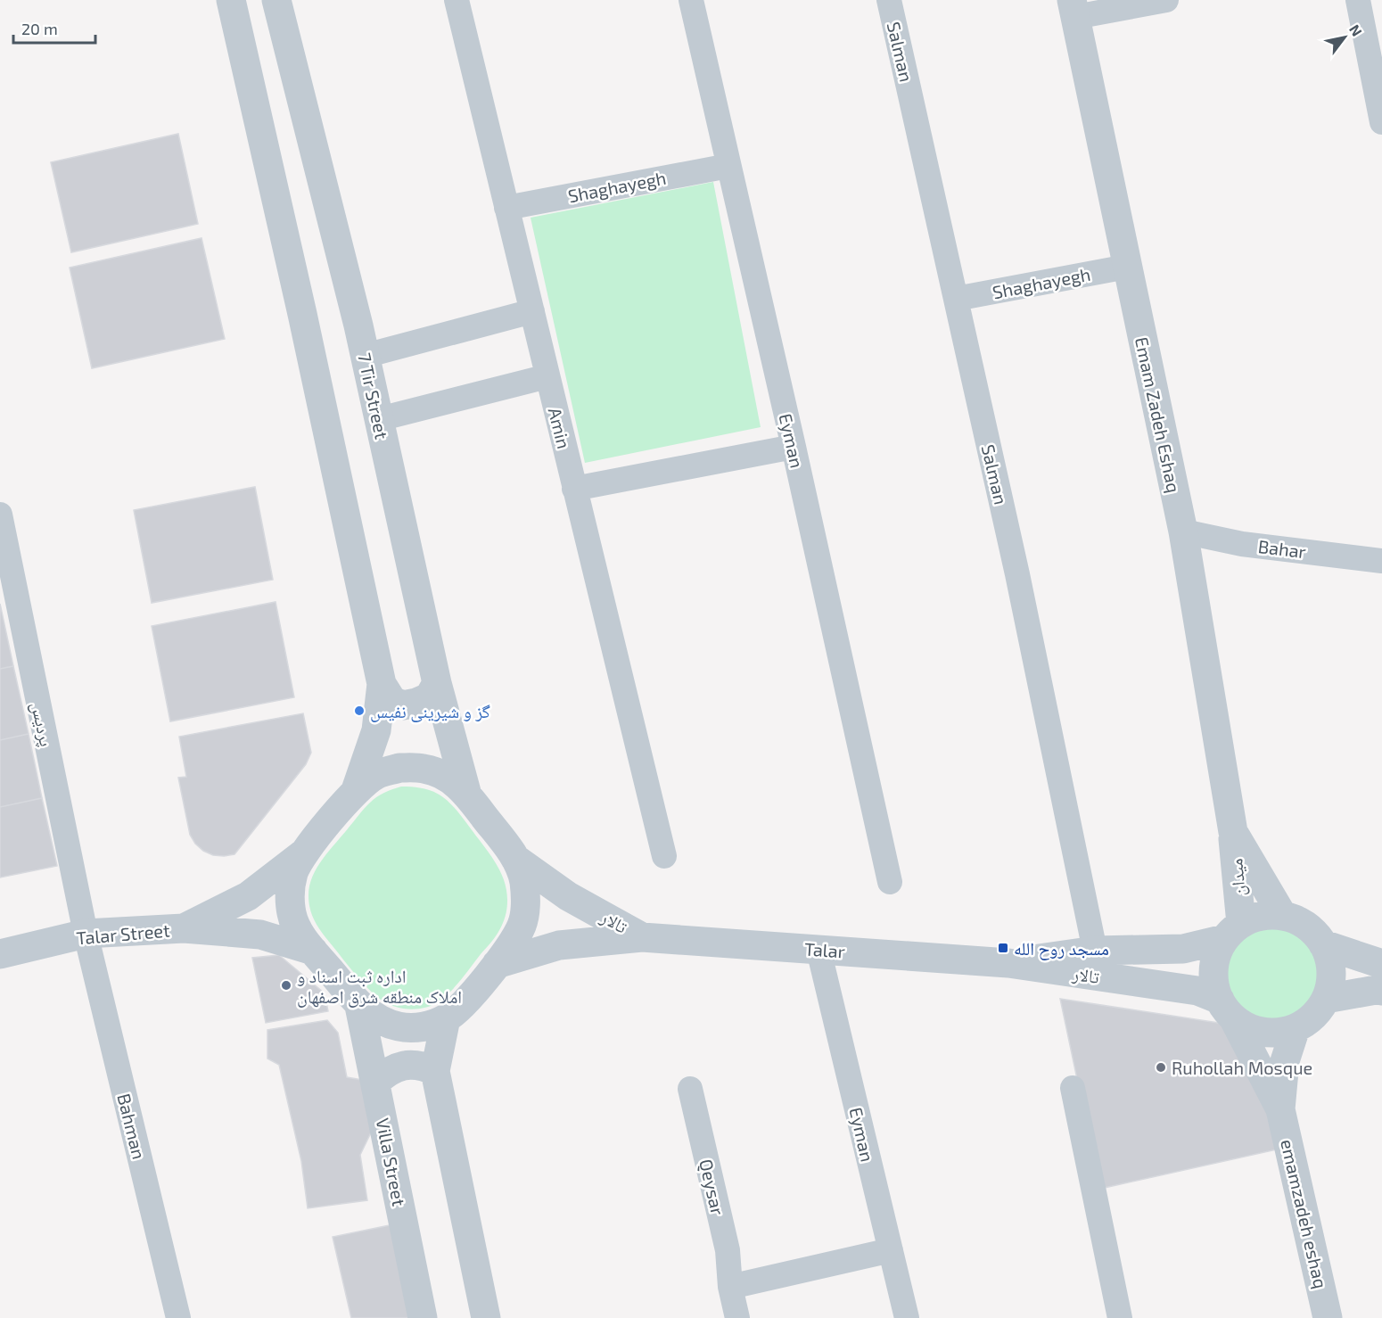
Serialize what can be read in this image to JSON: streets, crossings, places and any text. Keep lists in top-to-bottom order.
{
  "streets": {
    "street": [
      "Salman",
      "Shaghayegh",
      "7 Tir Street",
      "Emam Zadeh Eshaq",
      "Amin",
      "Eyman",
      "Bahar",
      "پردیس",
      "میدان",
      "تالار",
      "Talar Street",
      "Talar",
      "Bahman",
      "Villa Street",
      "Qeysar",
      "emamzadeh eshaq"
    ]
  },
  "crossings": [
    ["Salman", "Shaghayegh"],
    ["Salman", "تالار"],
    ["Shaghayegh", "Emam Zadeh Eshaq"],
    ["Shaghayegh", "Amin"],
    ["Shaghayegh", "Eyman"],
    ["Emam Zadeh Eshaq", "Bahar"],
    ["Emam Zadeh Eshaq", "میدان"],
    ["Eyman", "Talar"],
    ["پردیس", "Talar Street"],
    ["پردیس", "Bahman"],
    ["میدان", "تالار"],
    ["میدان", "emamzadeh eshaq"],
    ["تالار", "Talar"],
    ["Talar Street", "Bahman"]
  ],
  "places": {
    "other": ["گز و شیرینی نفیس", "اداره ثبت اسناد و املاک منطقه شرق اصفهان", "Ruhollah Mosque"],
    "transit": ["مسجد روح الله"]
  },
  "scale_bar": "20 m",
  "north": "top right"
}
